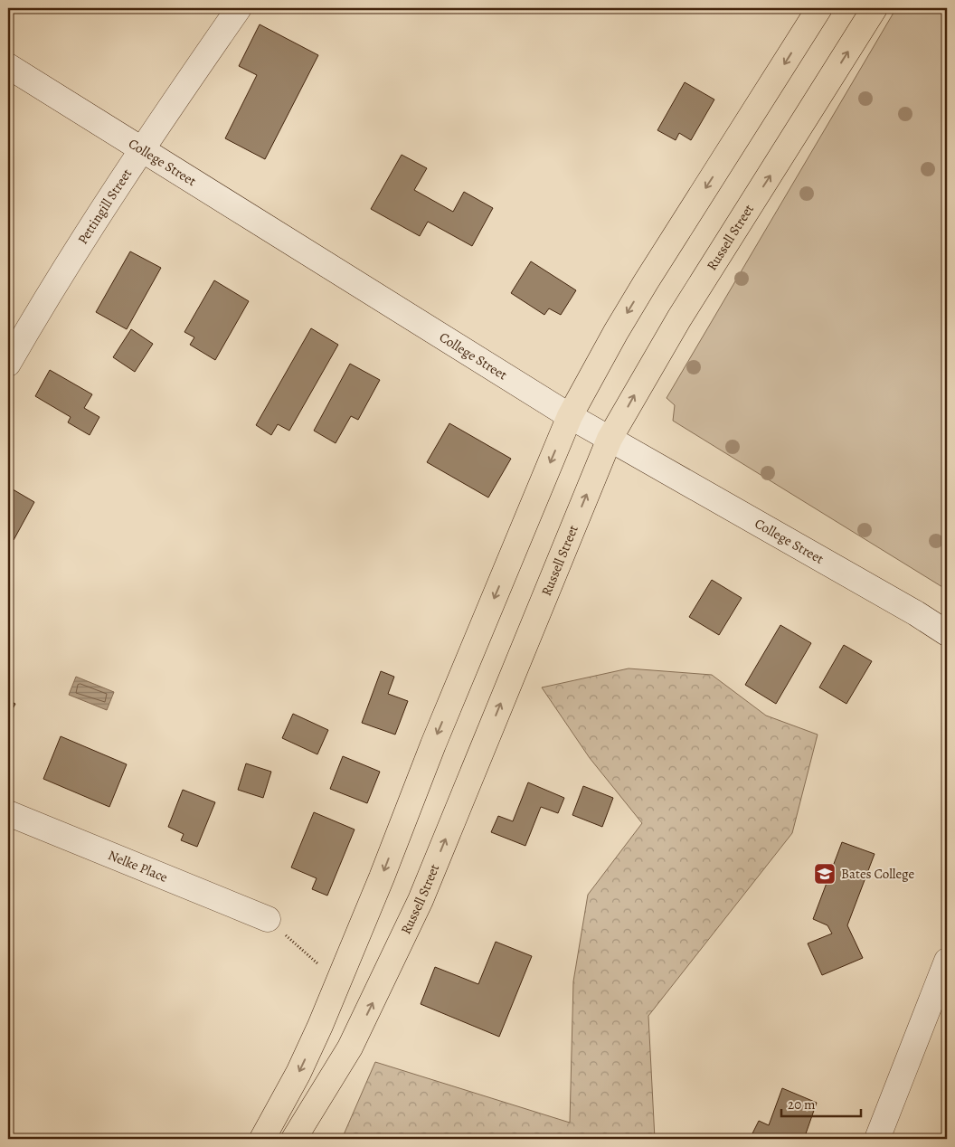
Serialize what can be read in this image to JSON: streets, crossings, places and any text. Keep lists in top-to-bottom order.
{
  "streets": {
    "main road": ["Russell Street"],
    "street": ["College Street", "Pettingill Street", "Nelke Place"]
  },
  "crossings": [
    ["College Street", "Pettingill Street"],
    ["College Street", "Russell Street"]
  ],
  "places": {
    "school or university": ["Bates College"]
  },
  "scale_bar": "20 m"
}
